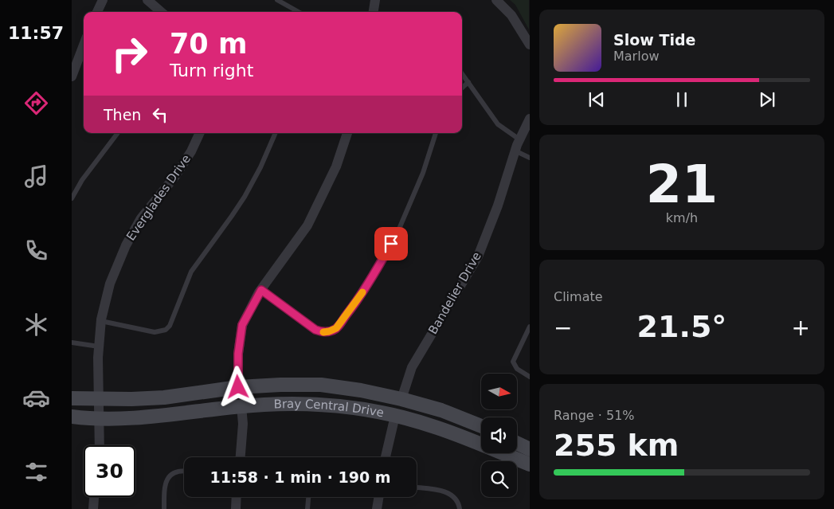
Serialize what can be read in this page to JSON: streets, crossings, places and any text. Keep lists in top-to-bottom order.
{
  "streets": {
    "street": ["Everglades Drive", "Bandelier Drive", "Bray Central Drive"]
  },
  "crossings": [
    ["Everglades Drive", "Bray Central Drive"],
    ["Bandelier Drive", "Bray Central Drive"]
  ],
  "north": "right",
  "page": {
    "tabs": "11:57",
    "turn": ["70 m", "Turn right"],
    "song": ["Slow Tide", "Marlow"],
    "then": "Then",
    "tile": [
      ["21", "km/h"],
      "Climate",
      ["Range · 51%", "255 km"]
    ],
    "heat": ["−", "21.5°", "+"],
    "limit": "30",
    "trip": "11:58 · 1 min · 190 m"
  }
}
